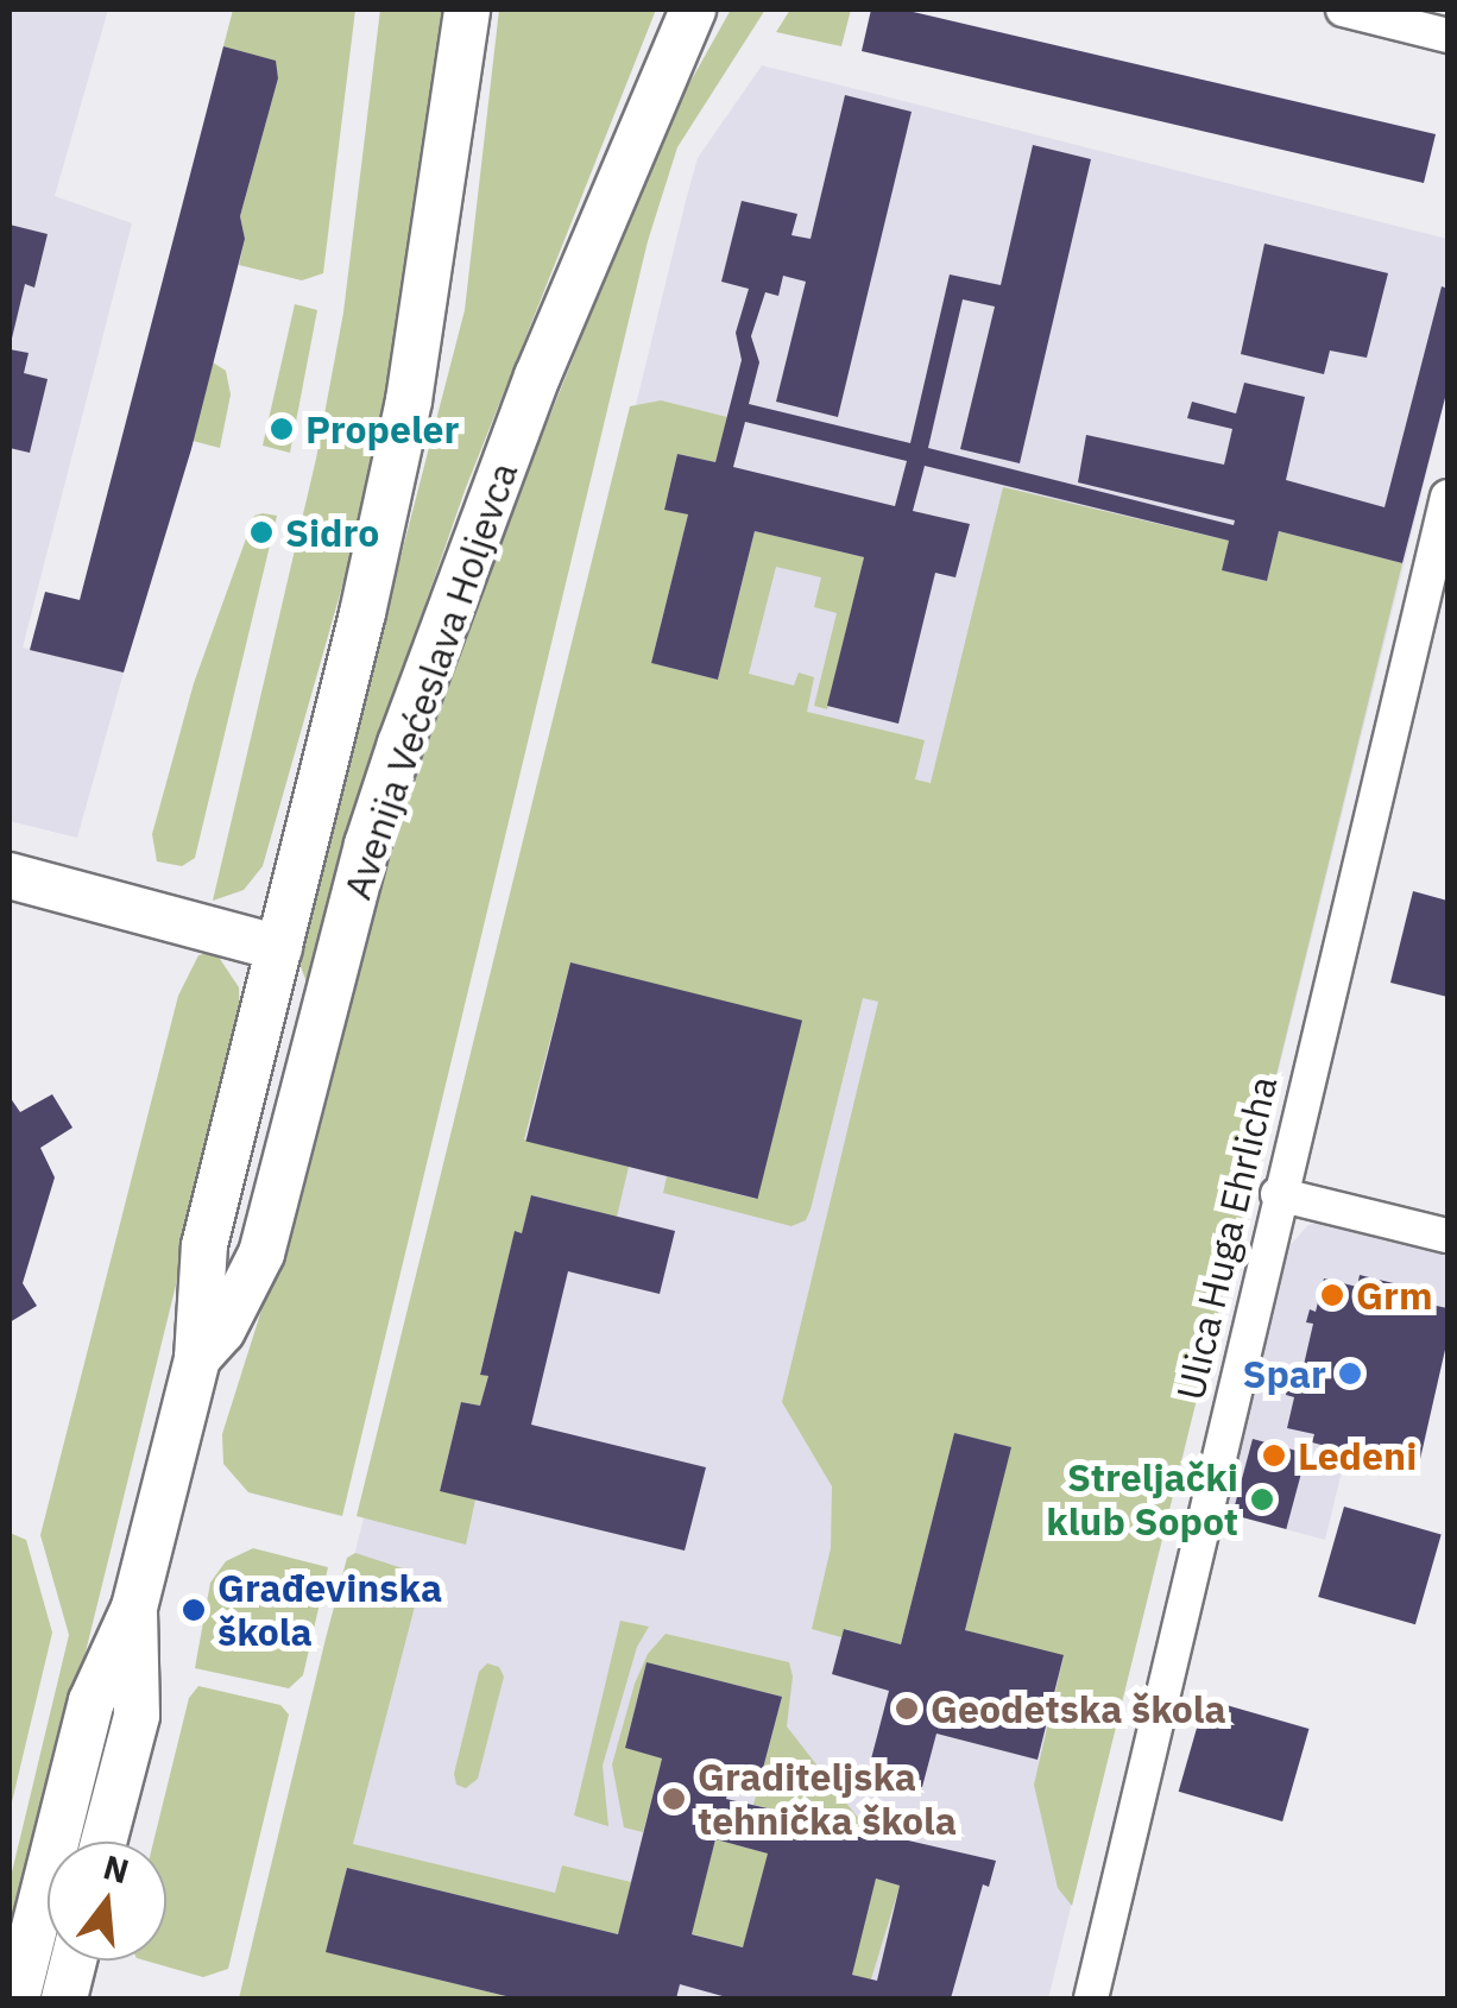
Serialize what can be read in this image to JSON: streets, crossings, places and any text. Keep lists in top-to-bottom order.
{
  "streets": {
    "street": ["Avenija Većeslava Holjevca", "Ulica Huga Ehrlicha"]
  },
  "places": [
    "Propeler",
    "Sidro",
    "Grm",
    "Spar",
    "Ledeni",
    "Streljački klub Sopot",
    "Građevinska škola",
    "Geodetska škola",
    "Graditeljska tehnička škola"
  ],
  "north": "top"
}
